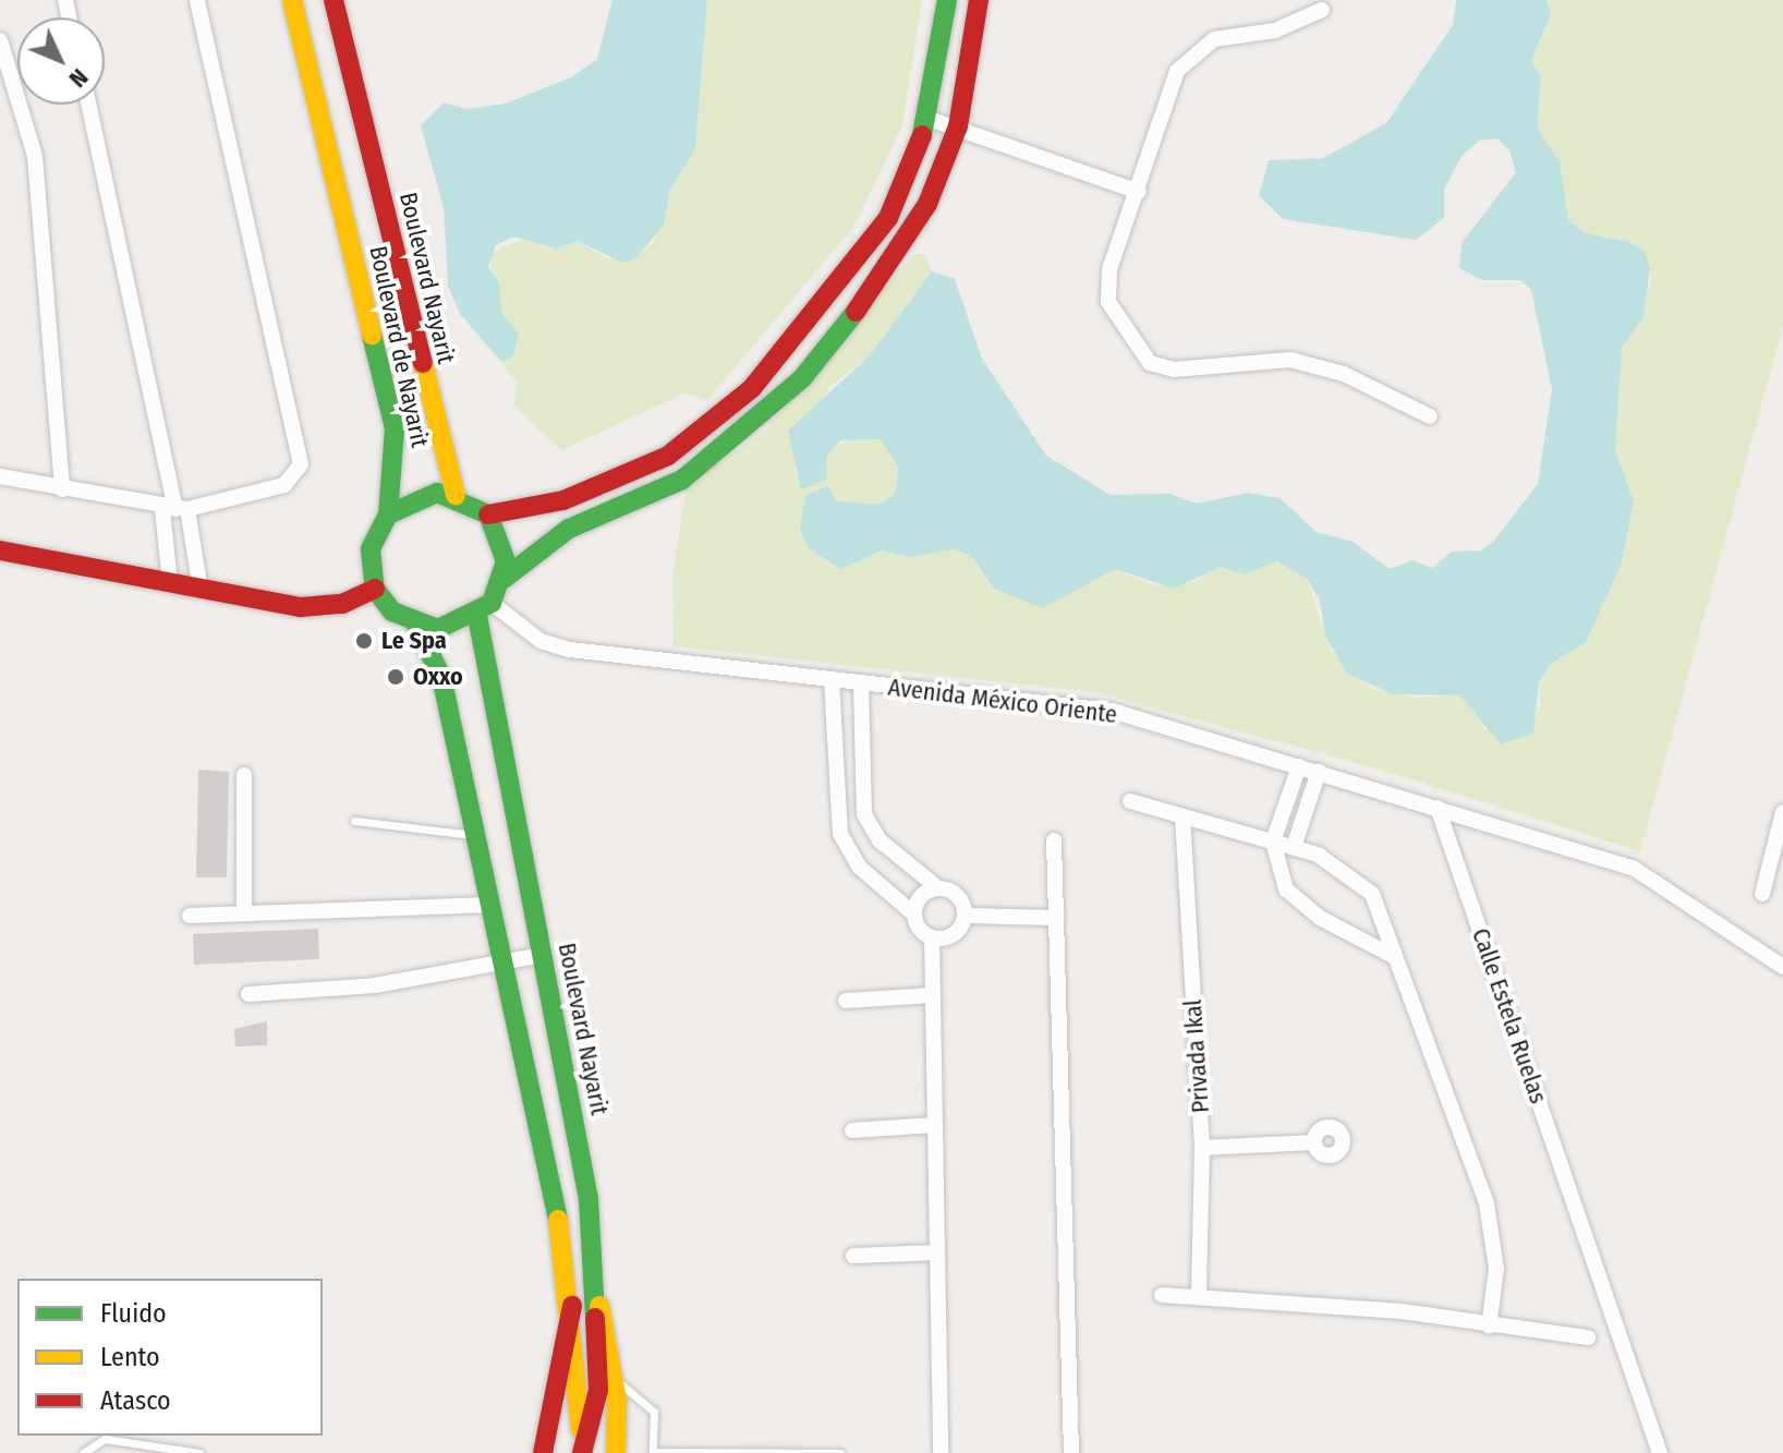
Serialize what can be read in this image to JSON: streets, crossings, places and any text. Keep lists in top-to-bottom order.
{
  "streets": {
    "main road": ["Boulevard Nayarit", "Boulevard de Nayarit"],
    "street": ["Avenida México Oriente", "Calle Estela Ruelas", "Privada Ikal"]
  },
  "crossings": [
    ["Boulevard Nayarit", "Boulevard de Nayarit"],
    ["Boulevard Nayarit", "Avenida México Oriente"],
    ["Boulevard de Nayarit", "Avenida México Oriente"],
    ["Avenida México Oriente", "Calle Estela Ruelas"]
  ],
  "places": ["Le Spa", "Oxxo"],
  "legend": ["Fluido", "Lento", "Atasco"],
  "north": "bottom right"
}
